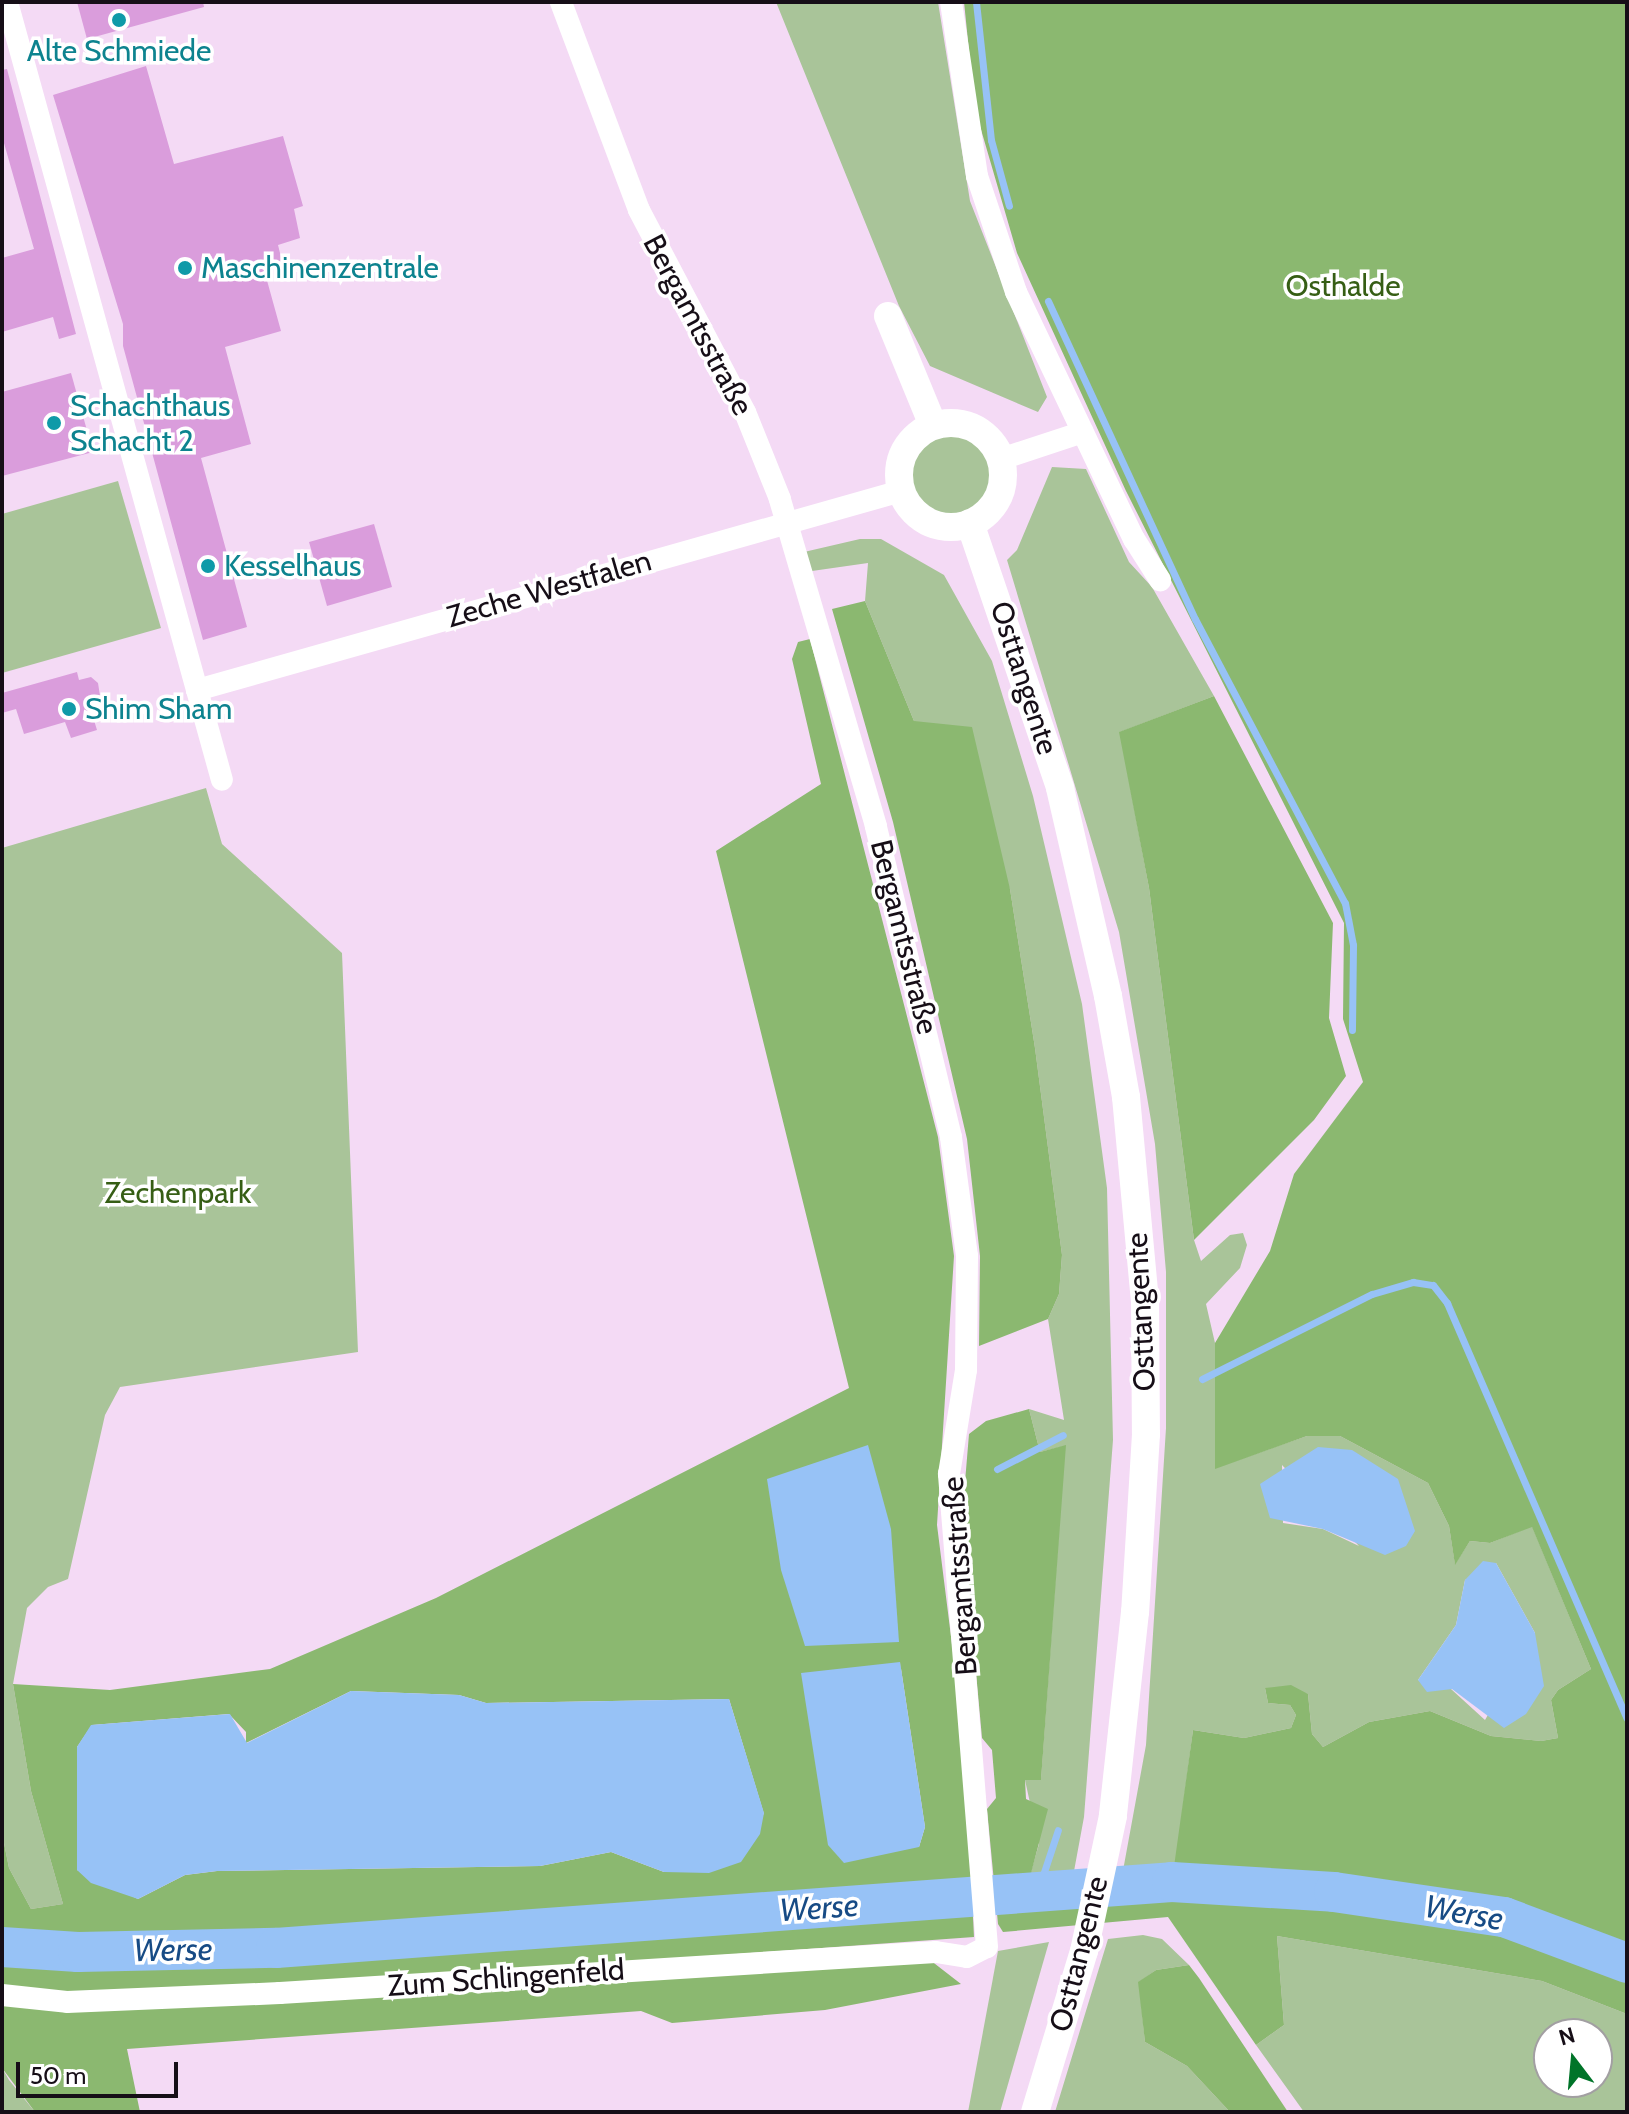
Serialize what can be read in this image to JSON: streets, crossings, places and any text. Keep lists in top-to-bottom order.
{
  "streets": {
    "street": [
      "Bergamtsstraße",
      "Zeche Westfalen",
      "Osttangente",
      "Zum Schlingenfeld"
    ]
  },
  "crossings": [
    ["Bergamtsstraße", "Zeche Westfalen"],
    ["Bergamtsstraße", "Zum Schlingenfeld"],
    ["Zeche Westfalen", "Osttangente"]
  ],
  "water": ["Werse"],
  "parks": ["Osthalde", "Zechenpark"],
  "places": [
    "Alte Schmiede",
    "Maschinenzentrale",
    "Schachthaus Schacht 2",
    "Kesselhaus",
    "Shim Sham"
  ],
  "scale_bar": "50 m",
  "north": "top"
}
